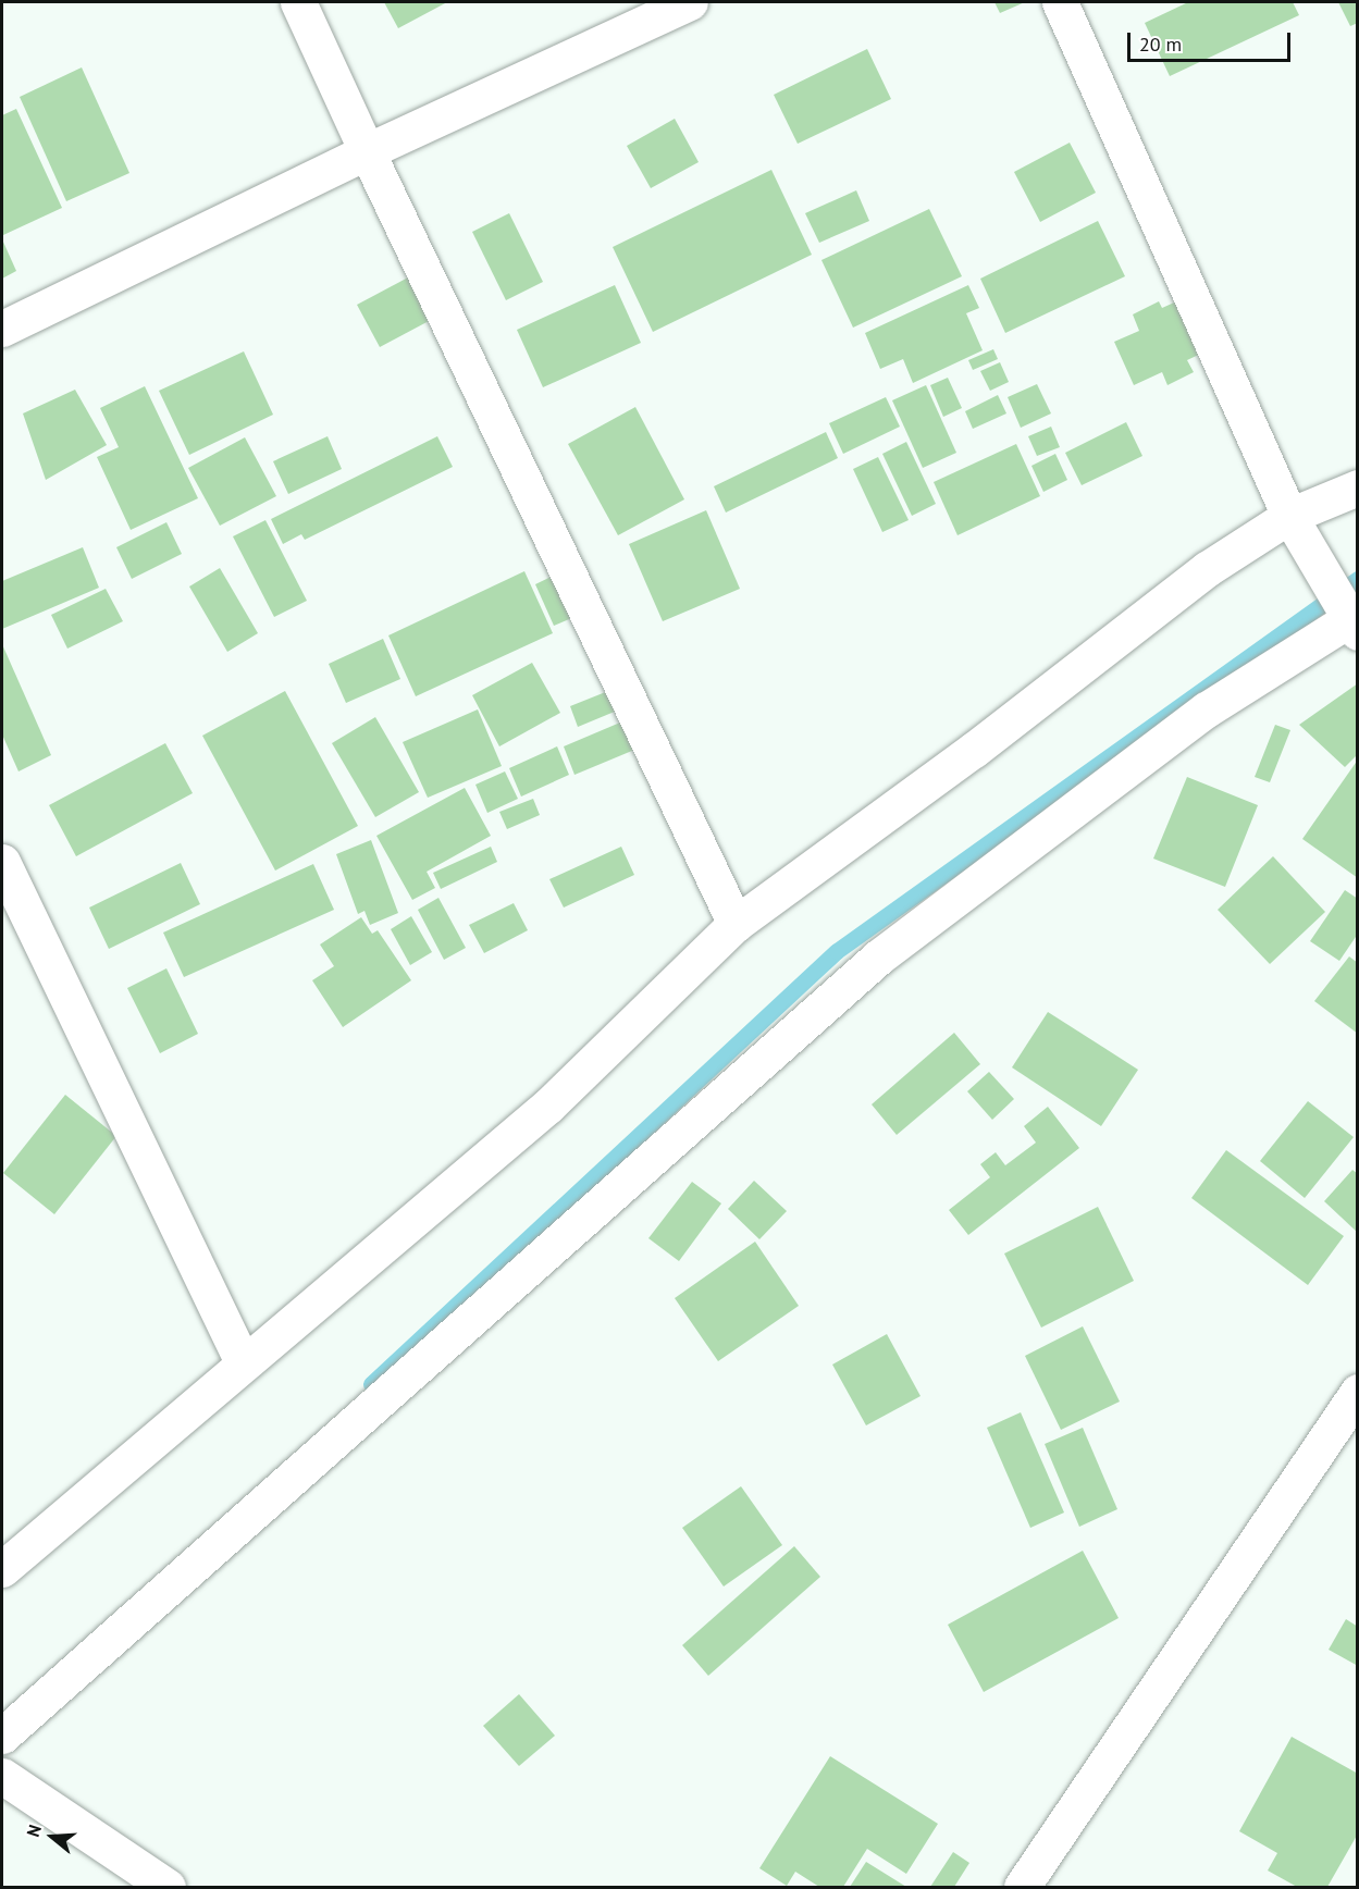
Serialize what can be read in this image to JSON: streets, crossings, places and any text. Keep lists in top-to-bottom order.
{
  "scale_bar": "20 m",
  "north": "left"
}
